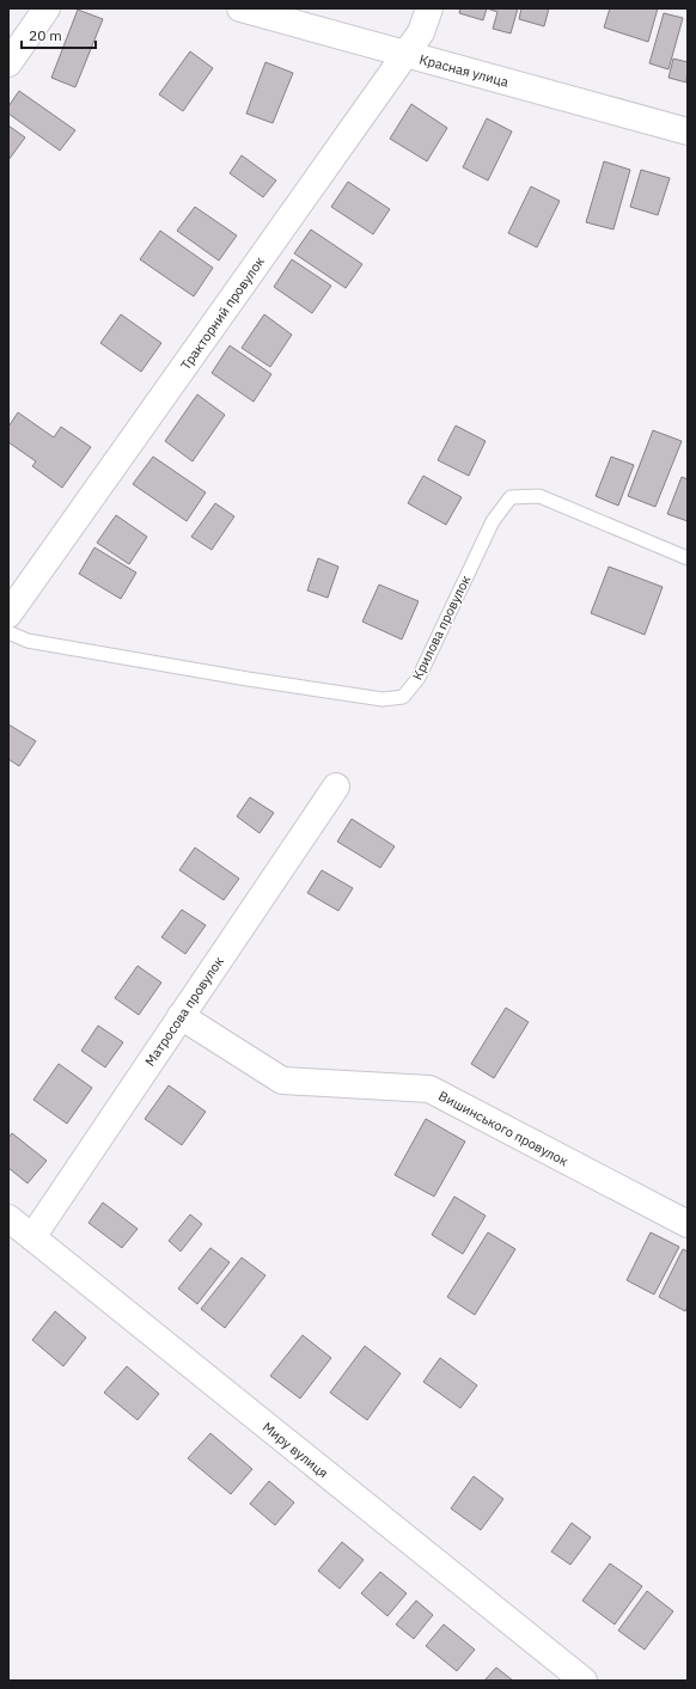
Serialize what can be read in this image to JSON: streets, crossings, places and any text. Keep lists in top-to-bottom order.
{
  "streets": {
    "street": [
      "Красная улица",
      "Тракторний провулок",
      "Матросова провулок",
      "Вишинського провулок",
      "Миру вулиця"
    ],
    "lane": ["Крилова провулок"]
  },
  "crossings": [
    ["Красная улица", "Тракторний провулок"],
    ["Матросова провулок", "Вишинського провулок"],
    ["Матросова провулок", "Миру вулиця"]
  ],
  "scale_bar": "20 m"
}
